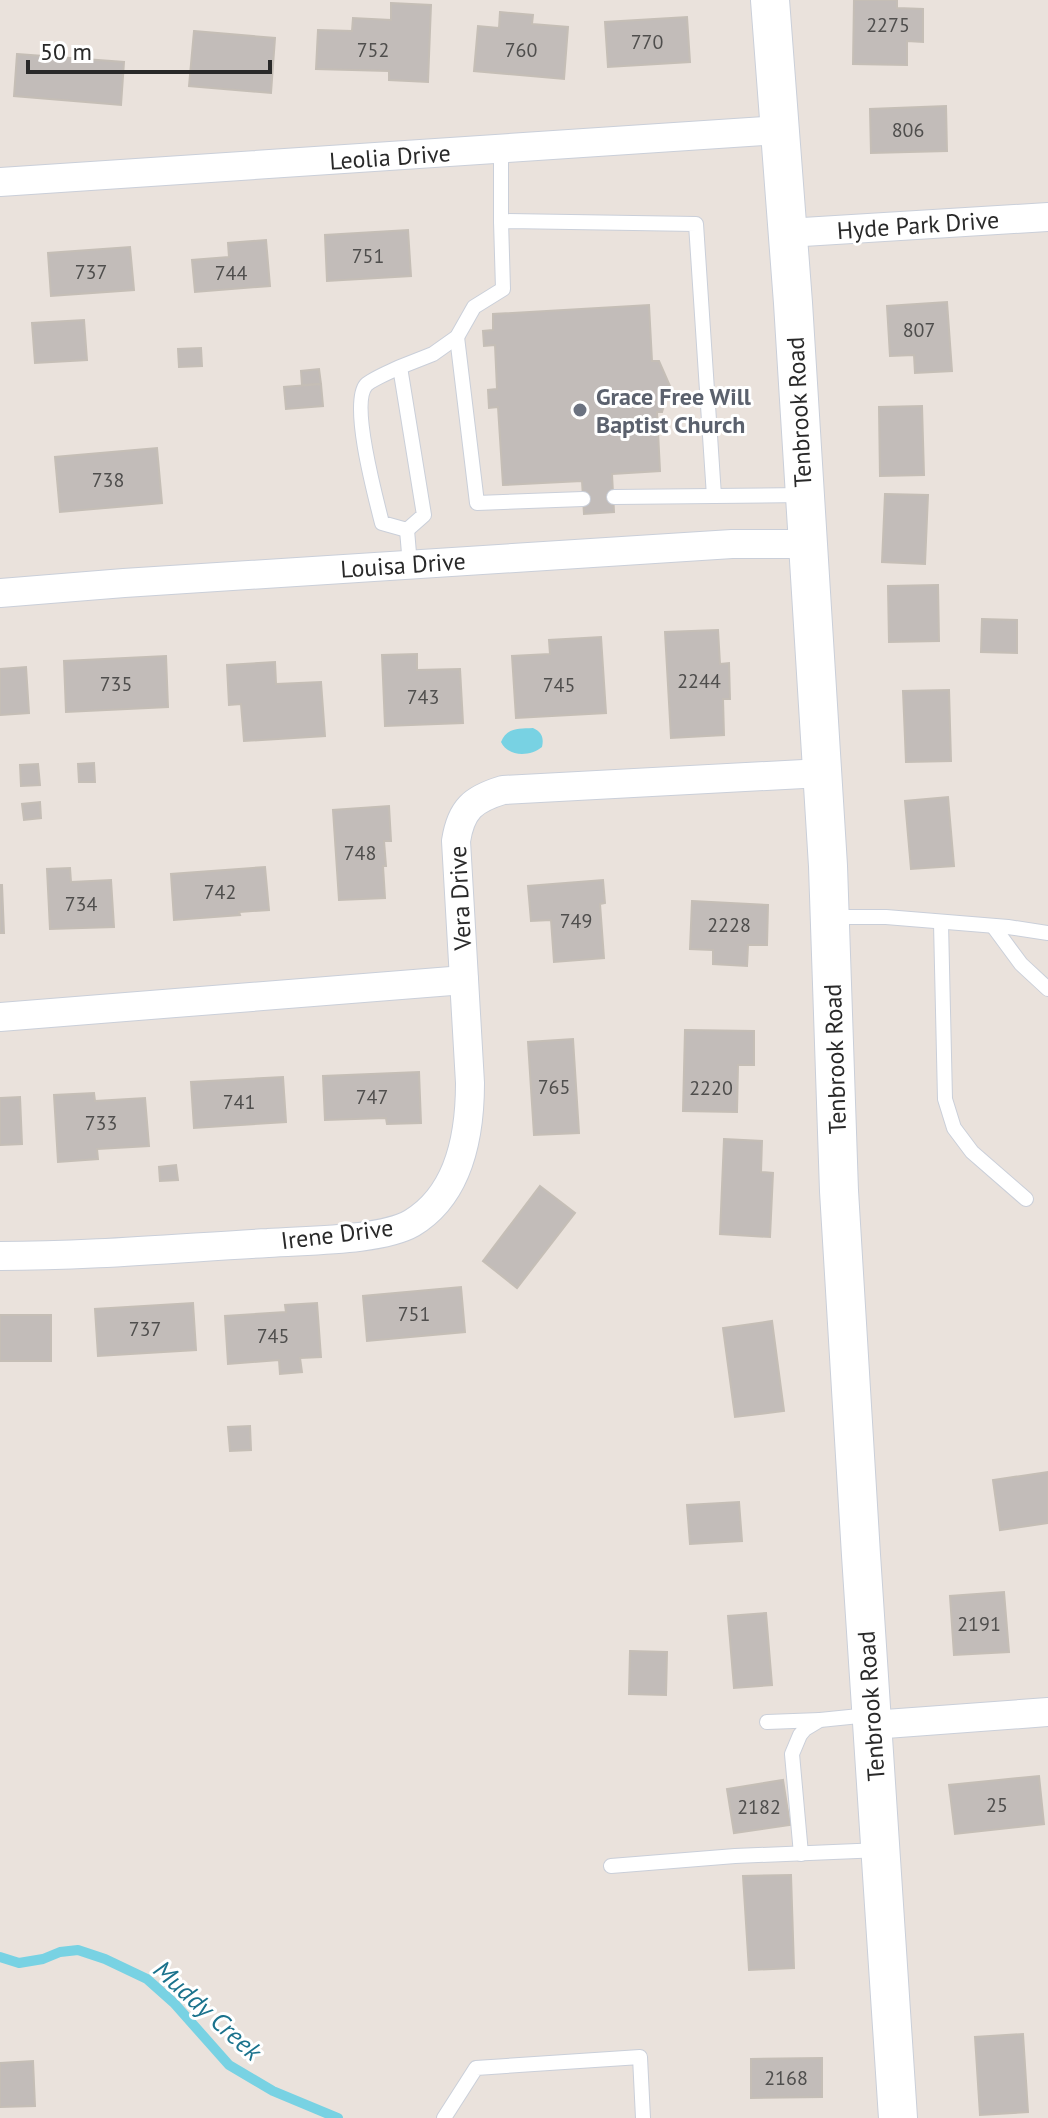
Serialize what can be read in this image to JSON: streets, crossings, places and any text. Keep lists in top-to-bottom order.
{
  "streets": {
    "street": [
      "Leolia Drive",
      "Hyde Park Drive",
      "Tenbrook Road",
      "Louisa Drive",
      "Vera Drive",
      "Irene Drive"
    ]
  },
  "crossings": [
    ["Leolia Drive", "Tenbrook Road"],
    ["Hyde Park Drive", "Tenbrook Road"],
    ["Tenbrook Road", "Louisa Drive"],
    ["Tenbrook Road", "Vera Drive"],
    ["Vera Drive", "Irene Drive"]
  ],
  "water": ["Muddy Creek"],
  "places": ["Grace Free Will Baptist Church"],
  "house_numbers": [
    "2275",
    "770",
    "752",
    "760",
    "806",
    "751",
    "737",
    "744",
    "807",
    "738",
    "2244",
    "735",
    "745",
    "743",
    "748",
    "742",
    "734",
    "749",
    "2228",
    "765",
    "2220",
    "747",
    "741",
    "733",
    "751",
    "737",
    "745",
    "2191",
    "25",
    "2182",
    "2168"
  ],
  "scale_bar": "50 m"
}
